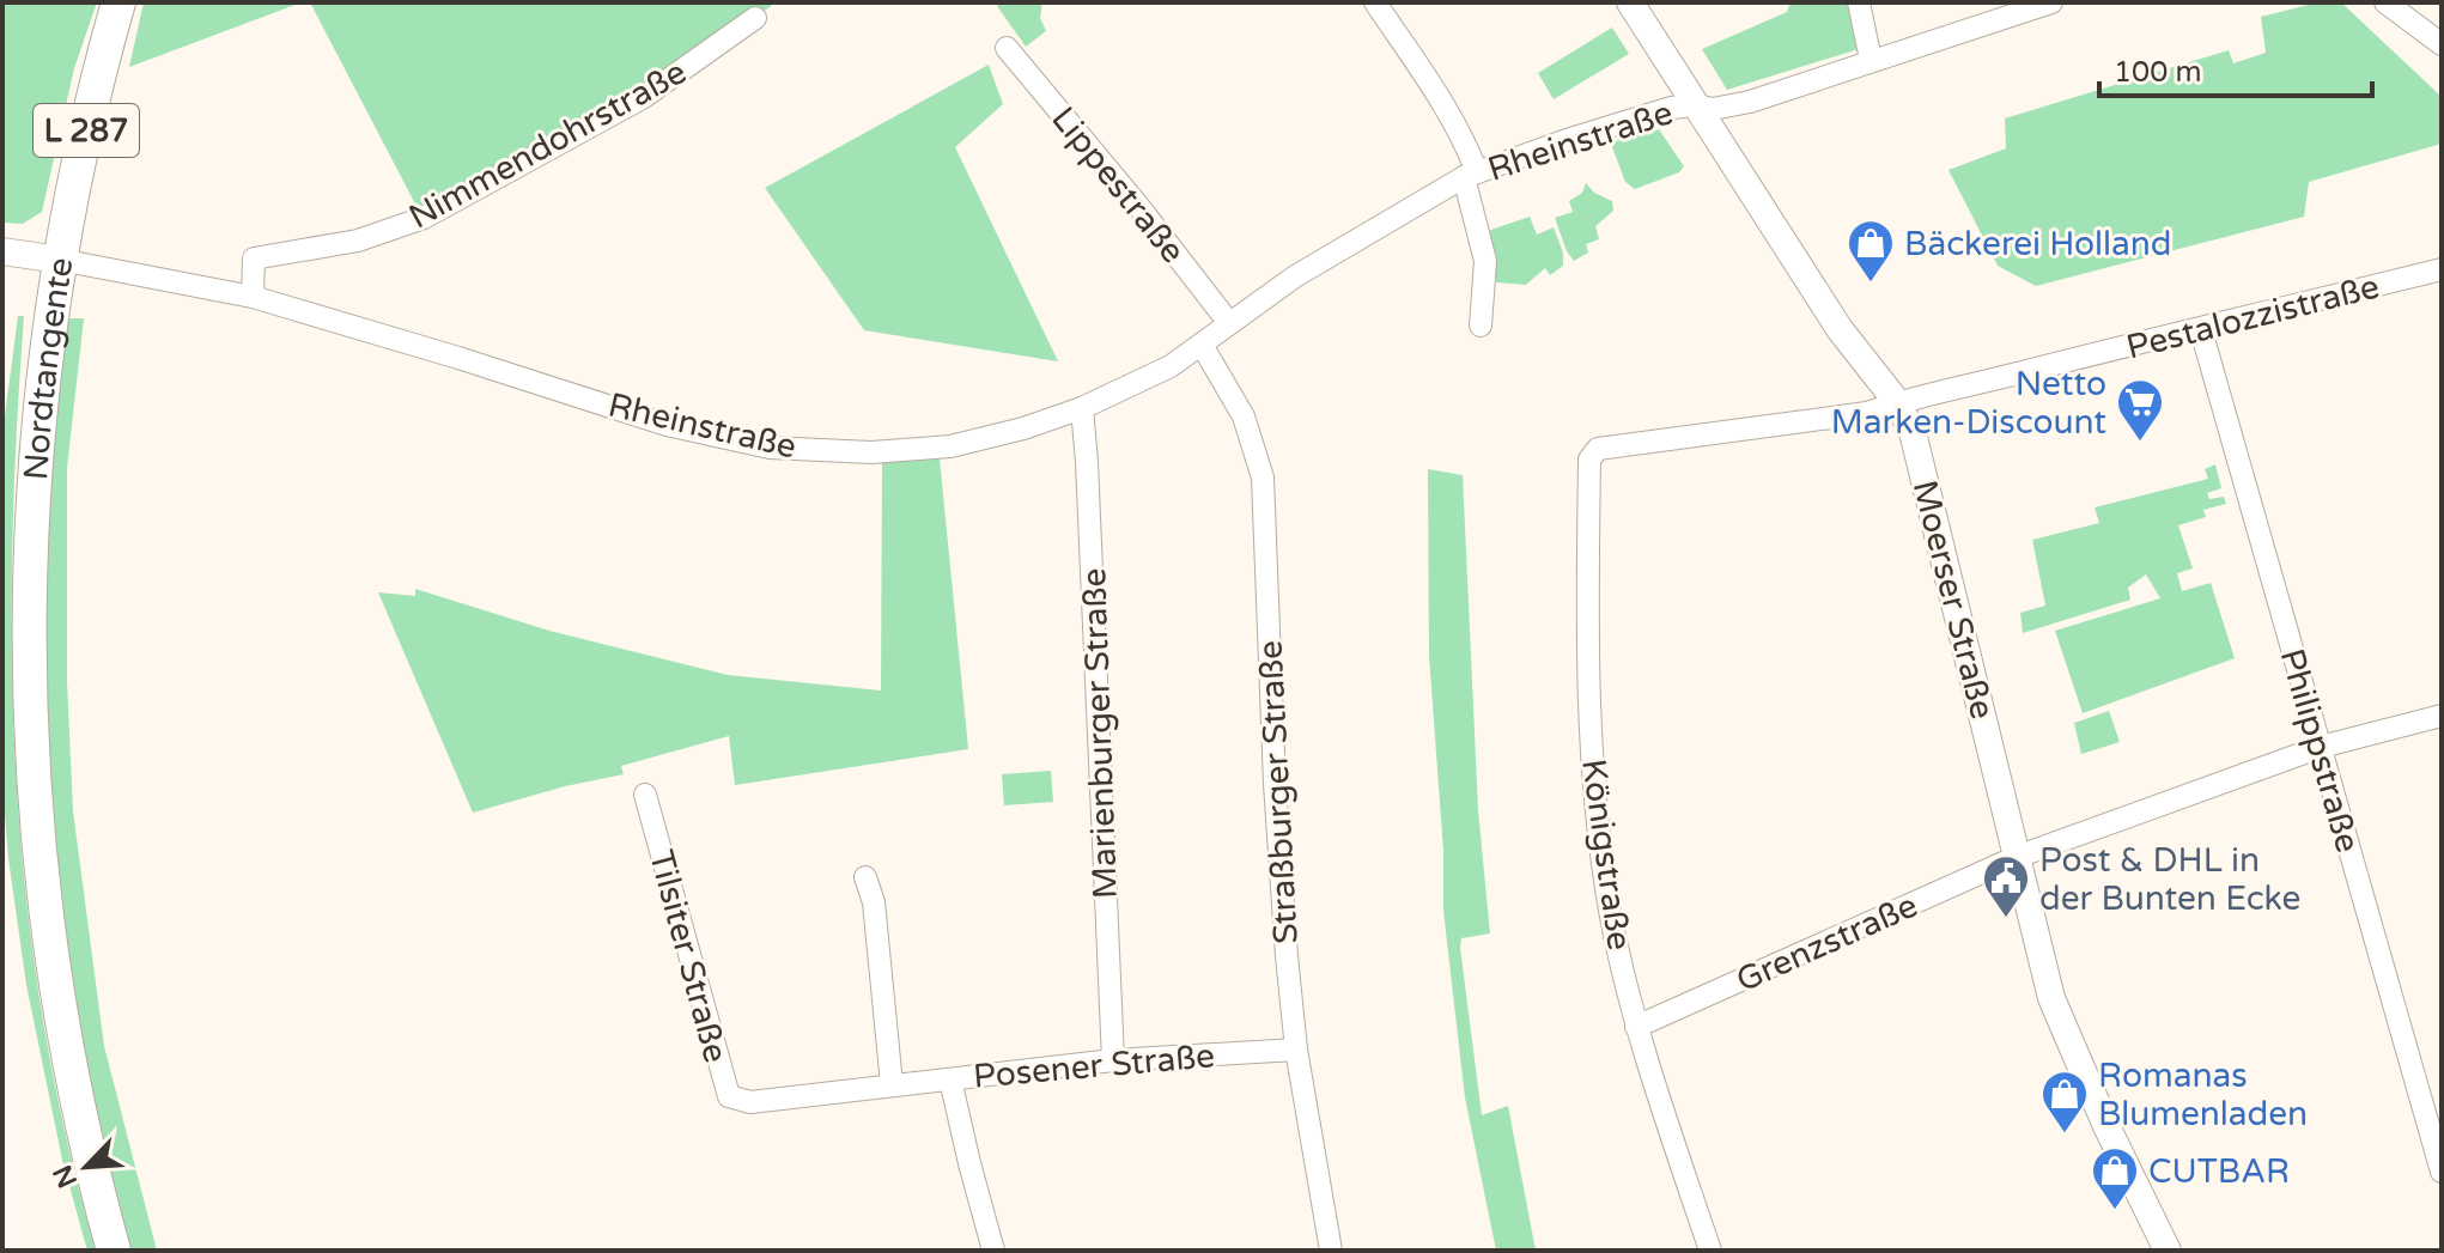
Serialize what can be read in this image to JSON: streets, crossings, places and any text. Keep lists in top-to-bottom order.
{
  "streets": {
    "main road": ["L 287", "Nordtangente"],
    "street": [
      "Rheinstraße",
      "Nimmendohrstraße",
      "Lippestraße",
      "Pestalozzistraße",
      "Moerser Straße",
      "Marienburger Straße",
      "Philippstraße",
      "Straßburger Straße",
      "Königstraße",
      "Grenzstraße",
      "Tilsiter Straße",
      "Posener Straße"
    ]
  },
  "crossings": [
    ["Rheinstraße", "Nimmendohrstraße"],
    ["Rheinstraße", "Lippestraße"],
    ["Rheinstraße", "Nordtangente"],
    ["Rheinstraße", "Moerser Straße"],
    ["Rheinstraße", "Marienburger Straße"],
    ["Rheinstraße", "Straßburger Straße"],
    ["Pestalozzistraße", "Moerser Straße"],
    ["Pestalozzistraße", "Philippstraße"],
    ["Pestalozzistraße", "Königstraße"],
    ["Moerser Straße", "Grenzstraße"],
    ["Marienburger Straße", "Posener Straße"],
    ["Philippstraße", "Grenzstraße"],
    ["Straßburger Straße", "Posener Straße"],
    ["Königstraße", "Grenzstraße"],
    ["Tilsiter Straße", "Posener Straße"]
  ],
  "places": {
    "shop": ["Bäckerei Holland", "Romanas Blumenladen", "CUTBAR"],
    "supermarket": ["Netto Marken-Discount"],
    "public building": ["Post & DHL in der Bunten Ecke"]
  },
  "scale_bar": "100 m",
  "north": "bottom left"
}
